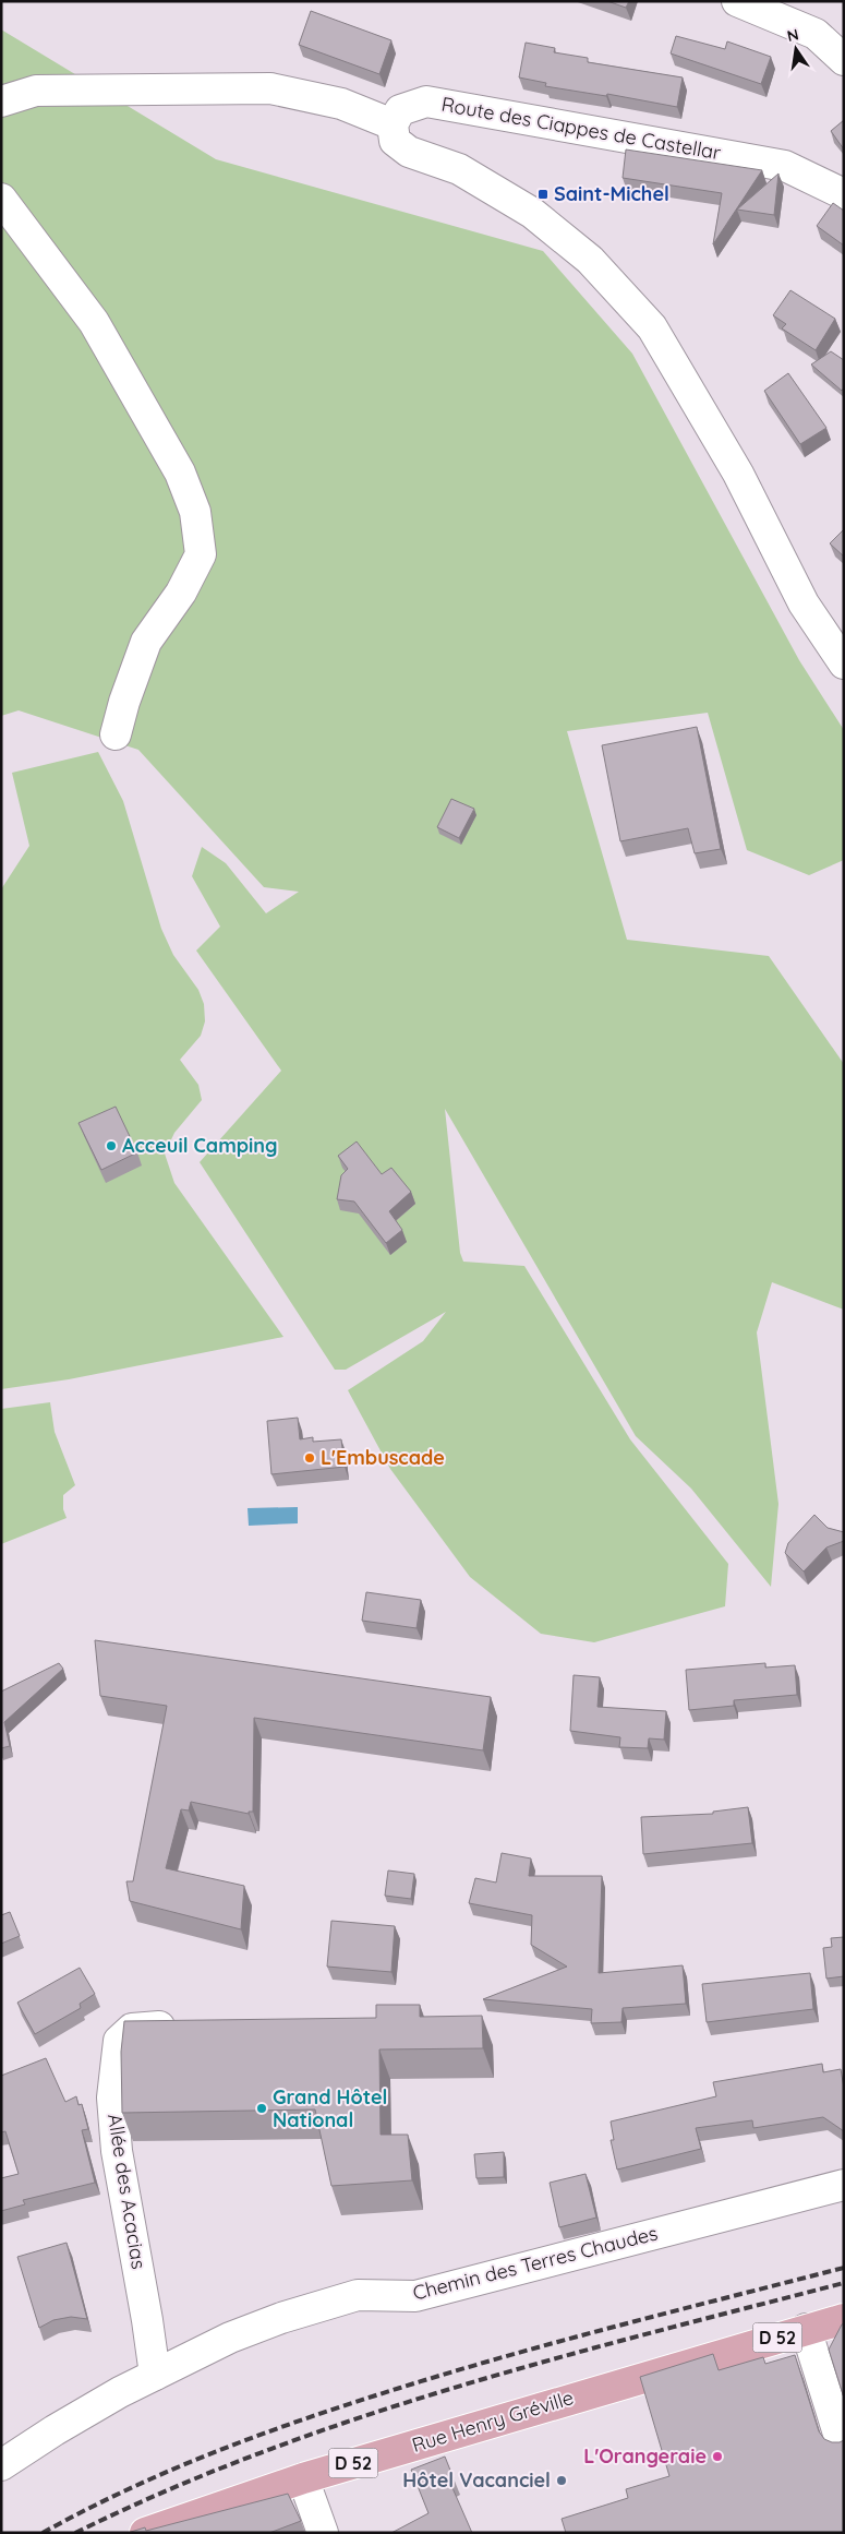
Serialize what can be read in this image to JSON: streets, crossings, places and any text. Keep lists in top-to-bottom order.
{
  "streets": {
    "main road": ["D 52", "Rue Henry Gréville"],
    "street": ["Route des Ciappes de Castellar", "Allée des Acacias", "Chemin des Terres Chaudes"]
  },
  "crossings": [
    ["Allée des Acacias", "Chemin des Terres Chaudes"]
  ],
  "places": {
    "transit": ["Saint-Michel"],
    "other": [
      "Acceuil Camping",
      "L'Embuscade",
      "Grand Hôtel National",
      "L'Orangeraie",
      "Hôtel Vacanciel"
    ]
  },
  "north": "top"
}
